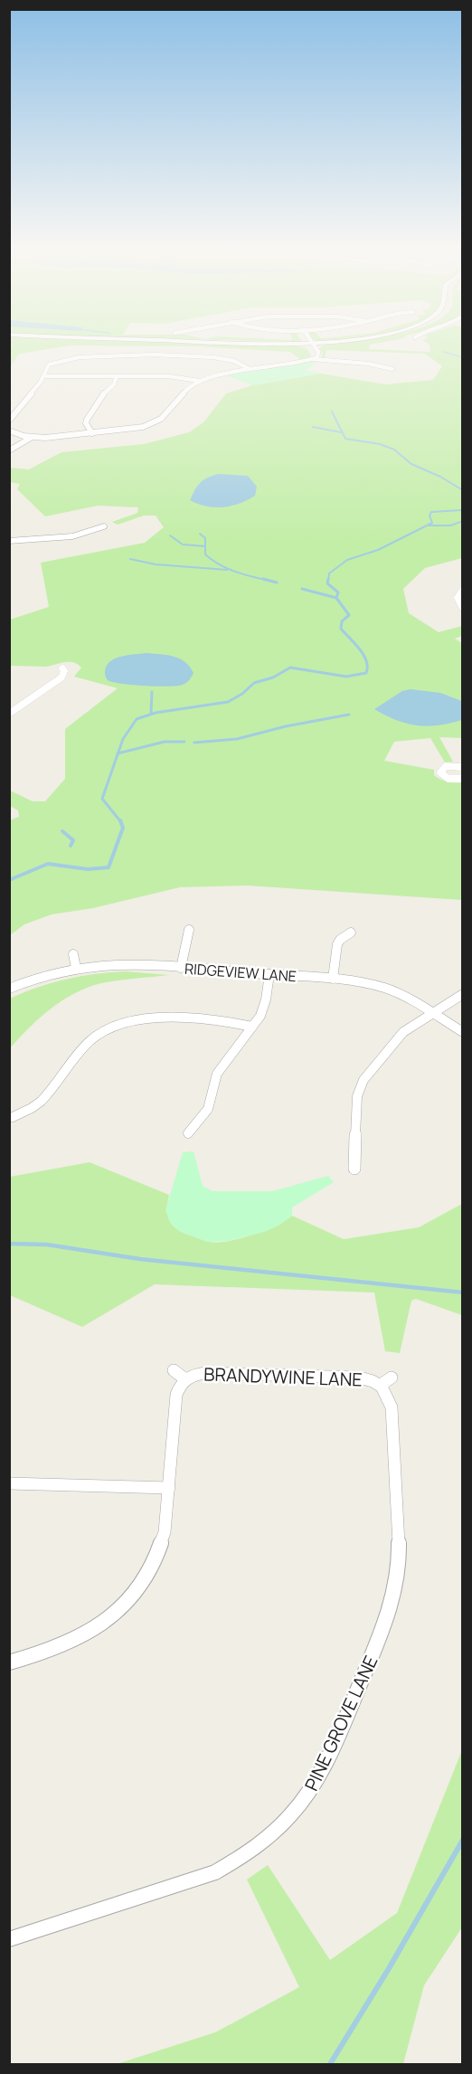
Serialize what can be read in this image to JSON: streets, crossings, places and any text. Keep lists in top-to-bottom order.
{
  "streets": {
    "street": ["RIDGEVIEW LANE", "BRANDYWINE LANE", "PINE GROVE LANE"]
  },
  "crossings": [
    ["BRANDYWINE LANE", "PINE GROVE LANE"]
  ]
}
